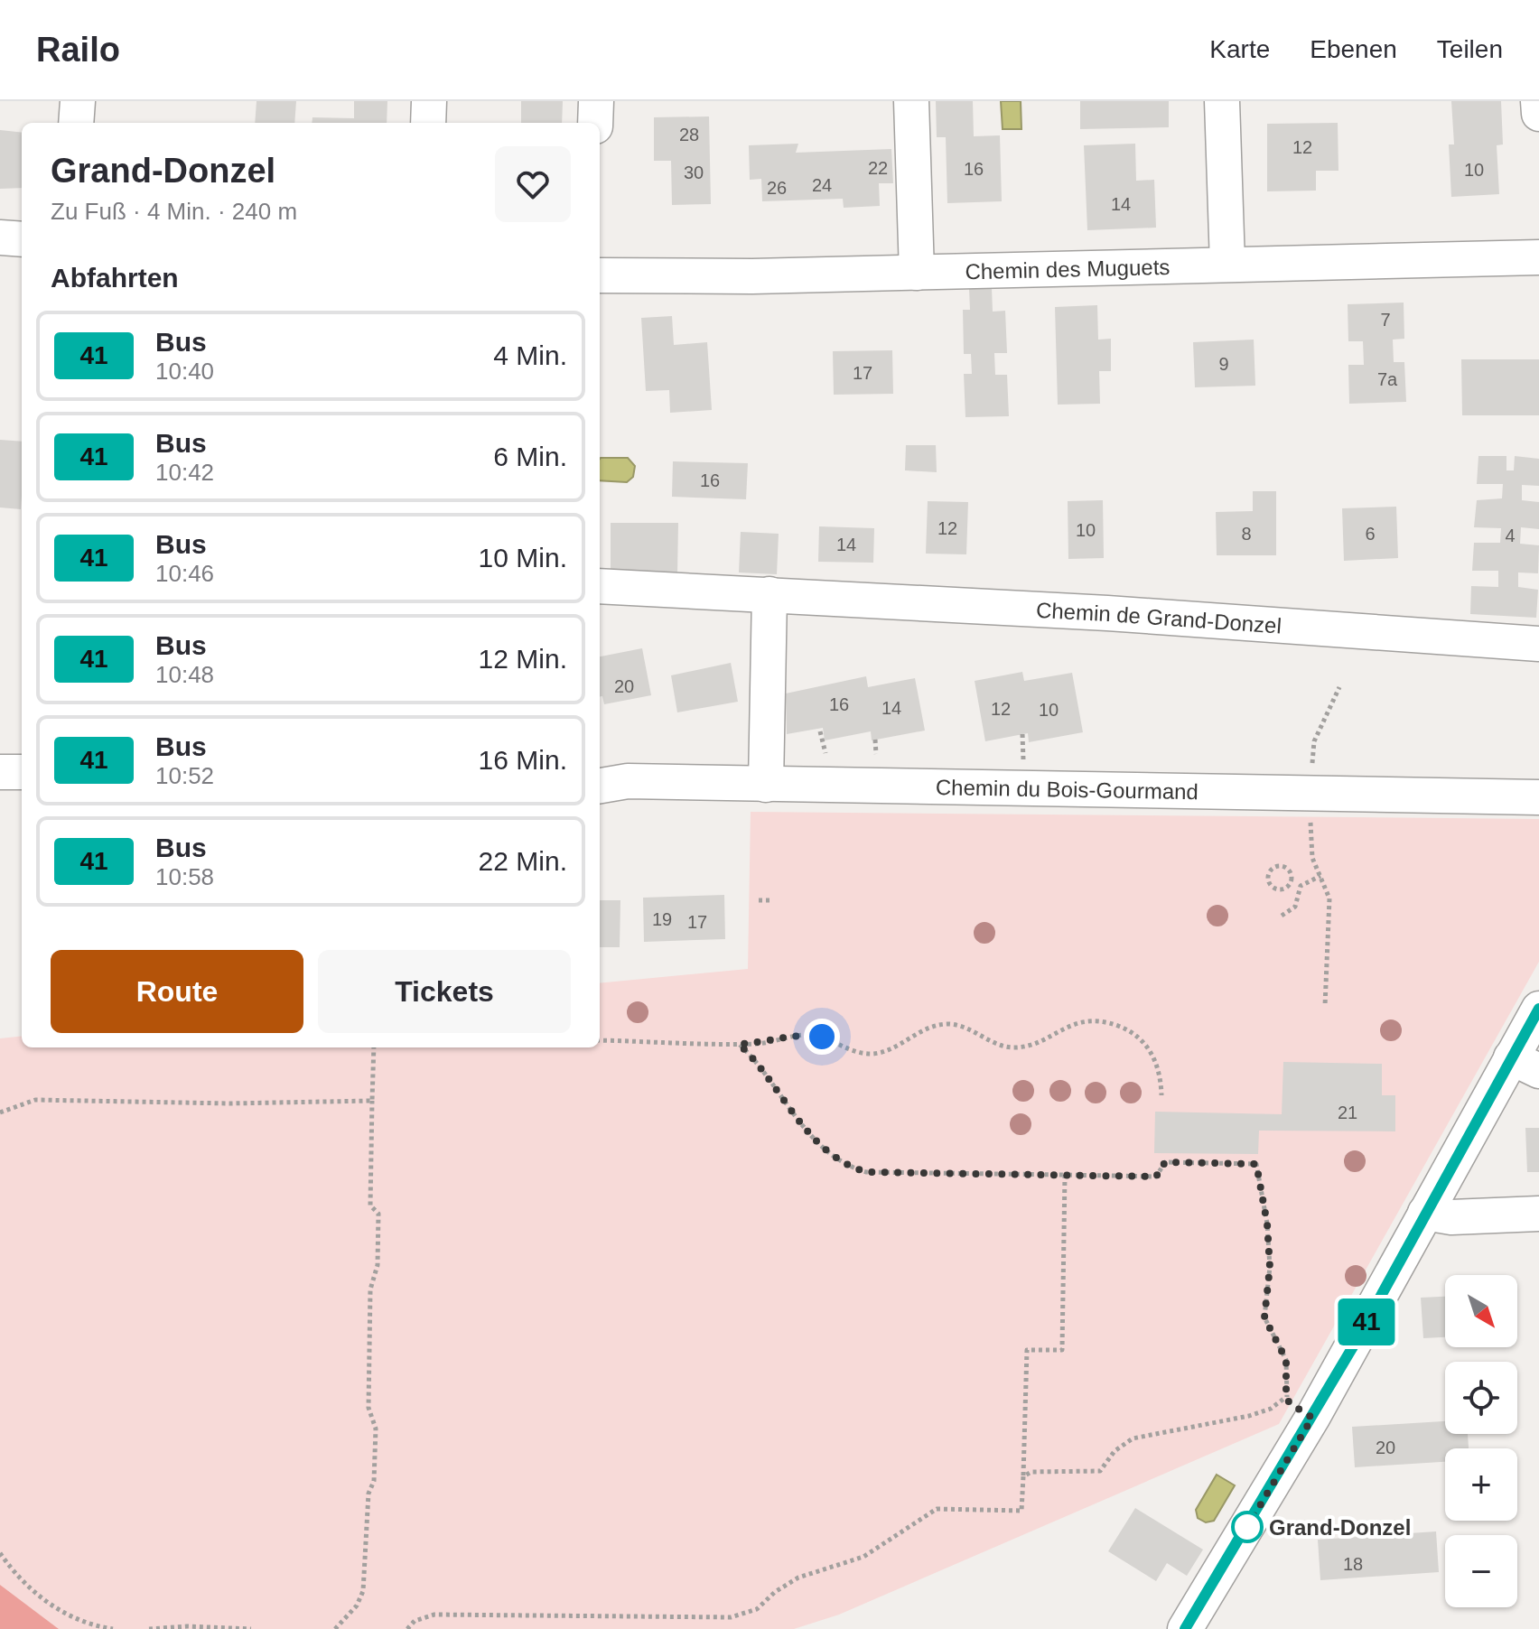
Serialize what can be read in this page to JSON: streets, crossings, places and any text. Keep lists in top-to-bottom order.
{
  "streets": {
    "street": ["Chemin des Muguets", "Chemin de Grand-Donzel", "Chemin du Bois-Gourmand"]
  },
  "places": ["Grand-Donzel"],
  "lines": ["bus line 41"],
  "house_numbers": [
    "28",
    "12",
    "22",
    "16",
    "10",
    "30",
    "24",
    "26",
    "14",
    "7",
    "9",
    "17",
    "7a",
    "16",
    "12",
    "10",
    "8",
    "6",
    "4",
    "14",
    "20",
    "16",
    "14",
    "12",
    "10",
    "19",
    "17",
    "21",
    "20",
    "18"
  ],
  "north": "bottom right",
  "page": {
    "header": "Railo",
    "nav": ["Karte", "Ebenen", "Teilen"],
    "on_map": "41",
    "heading": [
      ["Grand-Donzel", "Zu Fuß · 4 Min. · 240 m"],
      "Abfahrten"
    ],
    "list": [
      {
        "mark": "41",
        "name": "Bus",
        "note": "10:40",
        "value": "4 Min."
      },
      {
        "mark": "41",
        "name": "Bus",
        "note": "10:42",
        "value": "6 Min."
      },
      {
        "mark": "41",
        "name": "Bus",
        "note": "10:46",
        "value": "10 Min."
      },
      {
        "mark": "41",
        "name": "Bus",
        "note": "10:48",
        "value": "12 Min."
      },
      {
        "mark": "41",
        "name": "Bus",
        "note": "10:52",
        "value": "16 Min."
      },
      {
        "mark": "41",
        "name": "Bus",
        "note": "10:58",
        "value": "22 Min."
      }
    ],
    "buttons": ["Route", "Tickets"],
    "map_buttons": ["+", "−"]
  }
}
